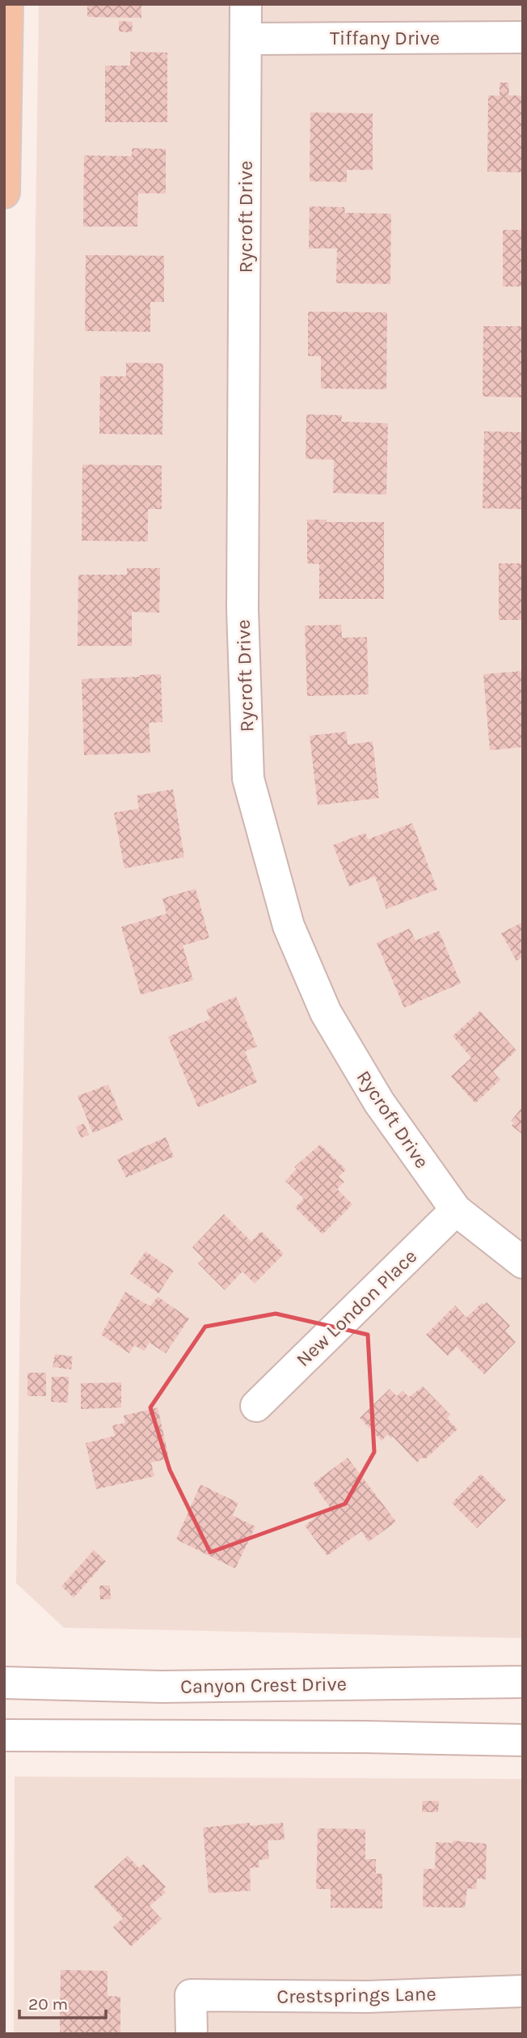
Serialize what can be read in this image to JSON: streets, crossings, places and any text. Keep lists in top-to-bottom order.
{
  "streets": {
    "street": [
      "Tiffany Drive",
      "Rycroft Drive",
      "New London Place",
      "Canyon Crest Drive",
      "Crestsprings Lane"
    ]
  },
  "crossings": [
    ["Tiffany Drive", "Rycroft Drive"],
    ["Rycroft Drive", "New London Place"]
  ],
  "scale_bar": "20 m"
}
